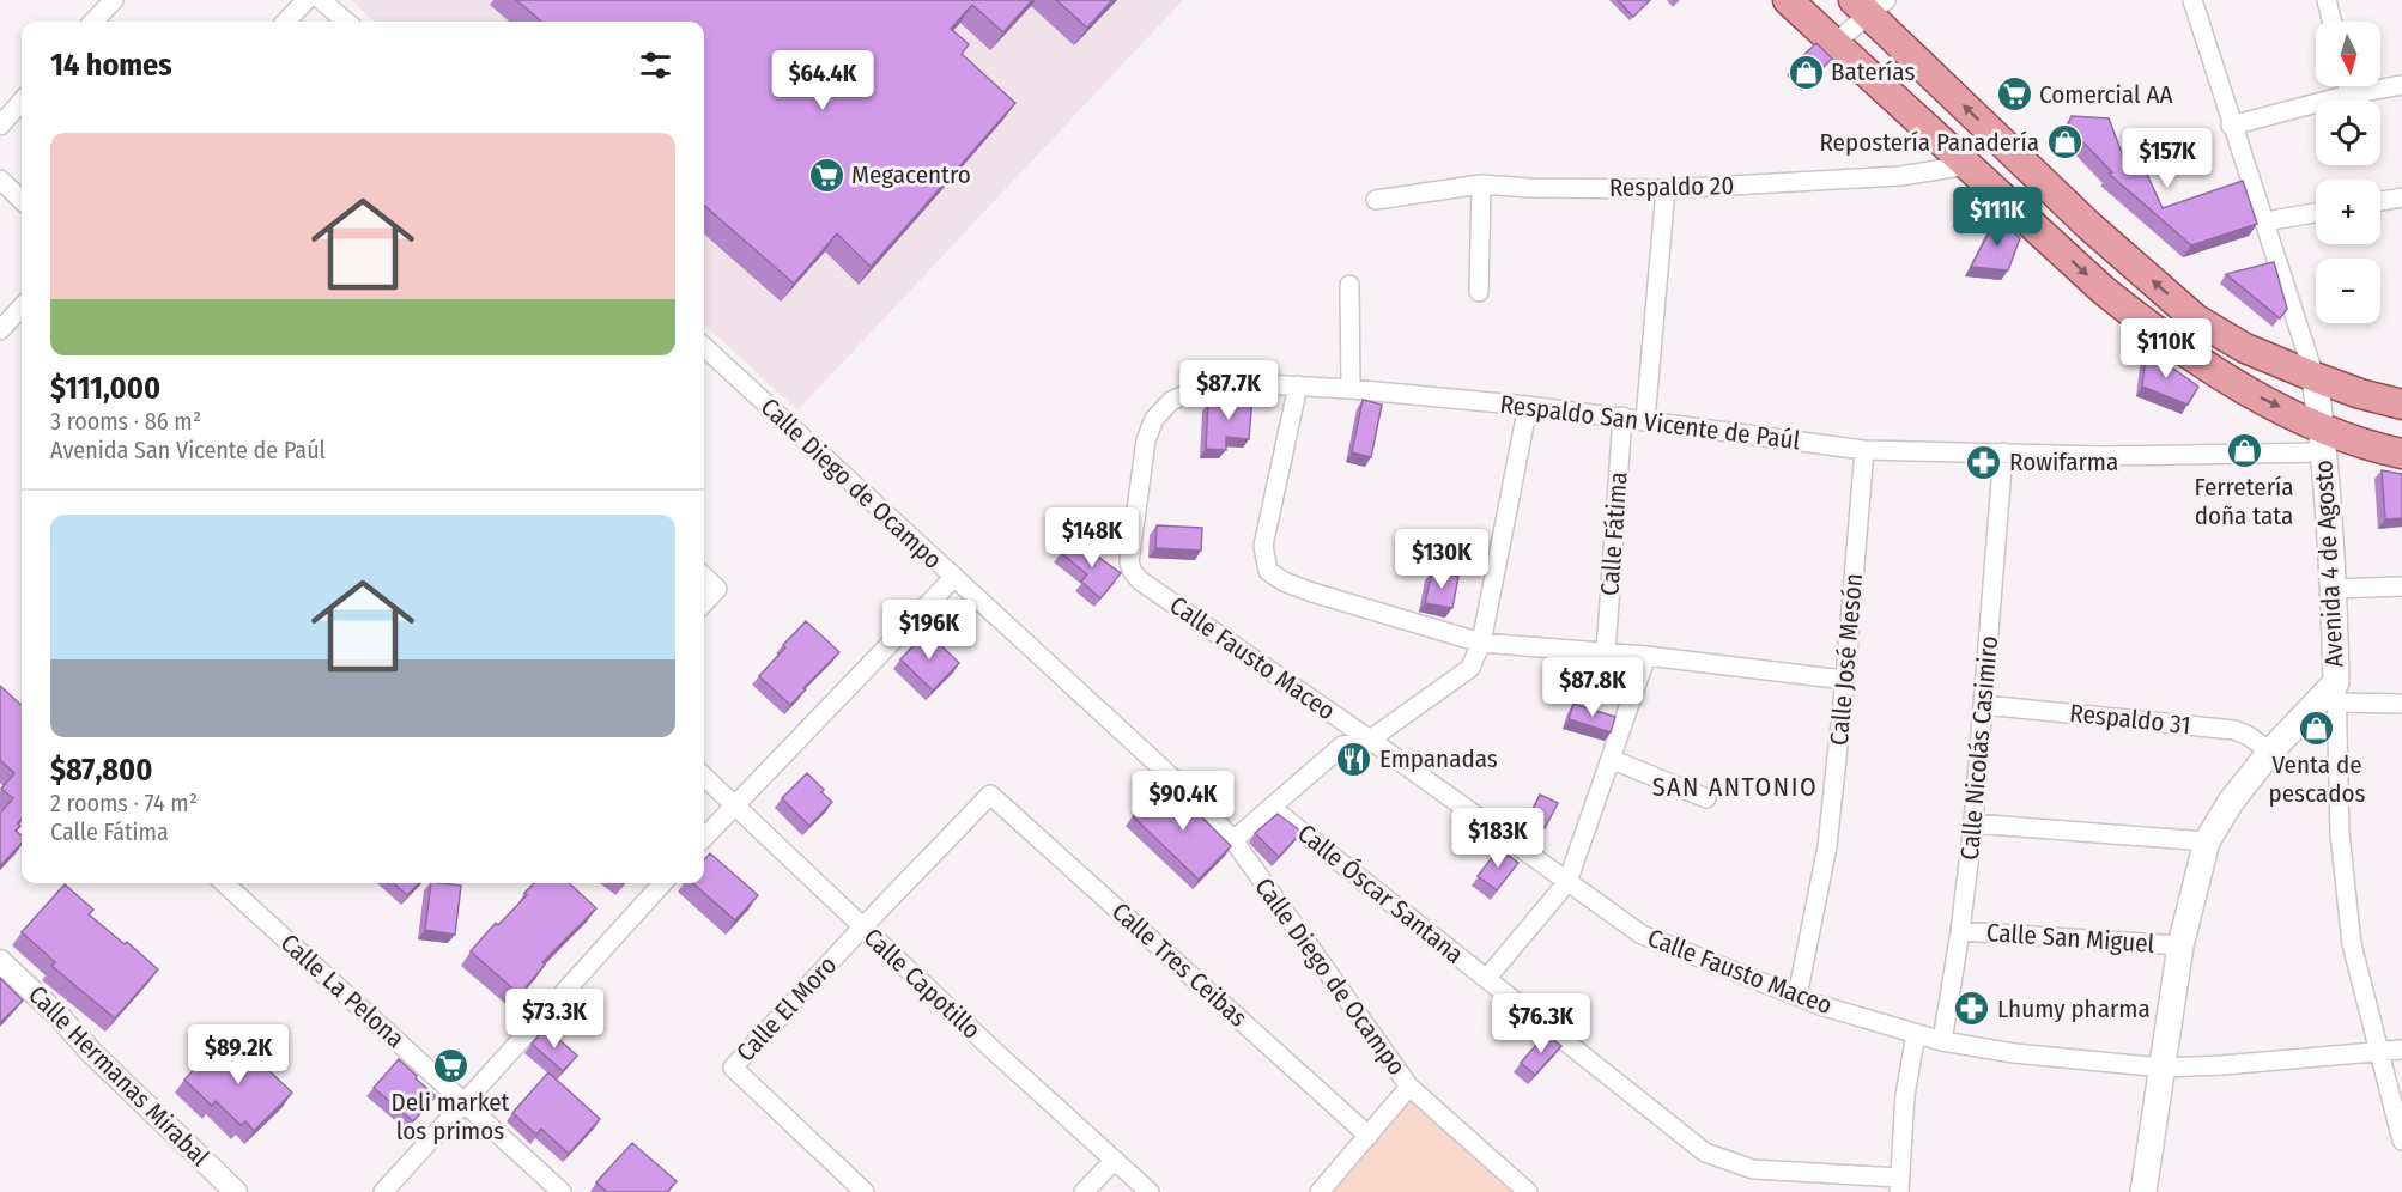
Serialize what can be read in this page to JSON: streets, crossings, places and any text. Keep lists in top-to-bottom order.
{
  "streets": {
    "main road": ["Avenida 4 de Agosto"],
    "street": [
      "Respaldo 20",
      "Respaldo San Vicente de Paúl",
      "Calle Diego de Ocampo",
      "Calle Fátima",
      "Calle Fausto Maceo",
      "Calle José Mesón",
      "Respaldo 31",
      "Calle Nicolás Casimiro",
      "Calle Óscar Santana",
      "Calle San Miguel",
      "Calle Tres Ceibas",
      "Calle Capotillo",
      "Calle La Pelona",
      "Calle El Moro",
      "Calle Hermanas Mirabal"
    ]
  },
  "crossings": [
    ["Respaldo San Vicente de Paúl", "Calle Fátima"],
    ["Respaldo San Vicente de Paúl", "Avenida 4 de Agosto"],
    ["Respaldo San Vicente de Paúl", "Calle Fausto Maceo"],
    ["Respaldo San Vicente de Paúl", "Calle José Mesón"],
    ["Respaldo San Vicente de Paúl", "Calle Nicolás Casimiro"],
    ["Avenida 4 de Agosto", "Calle Fausto Maceo"],
    ["Calle Fausto Maceo", "Calle José Mesón"],
    ["Calle Fausto Maceo", "Calle Nicolás Casimiro"],
    ["Respaldo 31", "Calle Nicolás Casimiro"],
    ["Calle Nicolás Casimiro", "Calle San Miguel"],
    ["Calle Tres Ceibas", "Calle El Moro"],
    ["Calle Capotillo", "Calle El Moro"]
  ],
  "districts": ["SAN ANTONIO"],
  "places": {
    "shop": [
      "Baterías",
      "Repostería Panadería",
      "Ferretería doña tata",
      "Venta de pescados"
    ],
    "supermarket": ["Comercial AA", "Megacentro", "Deli market los primos"],
    "pharmacy": ["Rowifarma", "Lhumy pharma"],
    "restaurant": ["Empanadas"]
  },
  "north": "bottom",
  "page": {
    "map_buttons": ["+", "−"],
    "heading": "14 homes",
    "price": [
      "$64.4K",
      "$157K",
      "$111K",
      "$110K",
      "$87.7K",
      "$148K",
      "$130K",
      "$196K",
      "$87.8K",
      "$90.4K",
      "$183K",
      "$73.3K",
      "$76.3K",
      "$89.2K"
    ],
    "list": [
      {
        "name": "$111,000",
        "note": "3 rooms · 86 m² · Avenida San Vicente de Paúl"
      },
      {
        "name": "$87,800",
        "note": "2 rooms · 74 m² · Calle Fátima"
      }
    ]
  }
}
